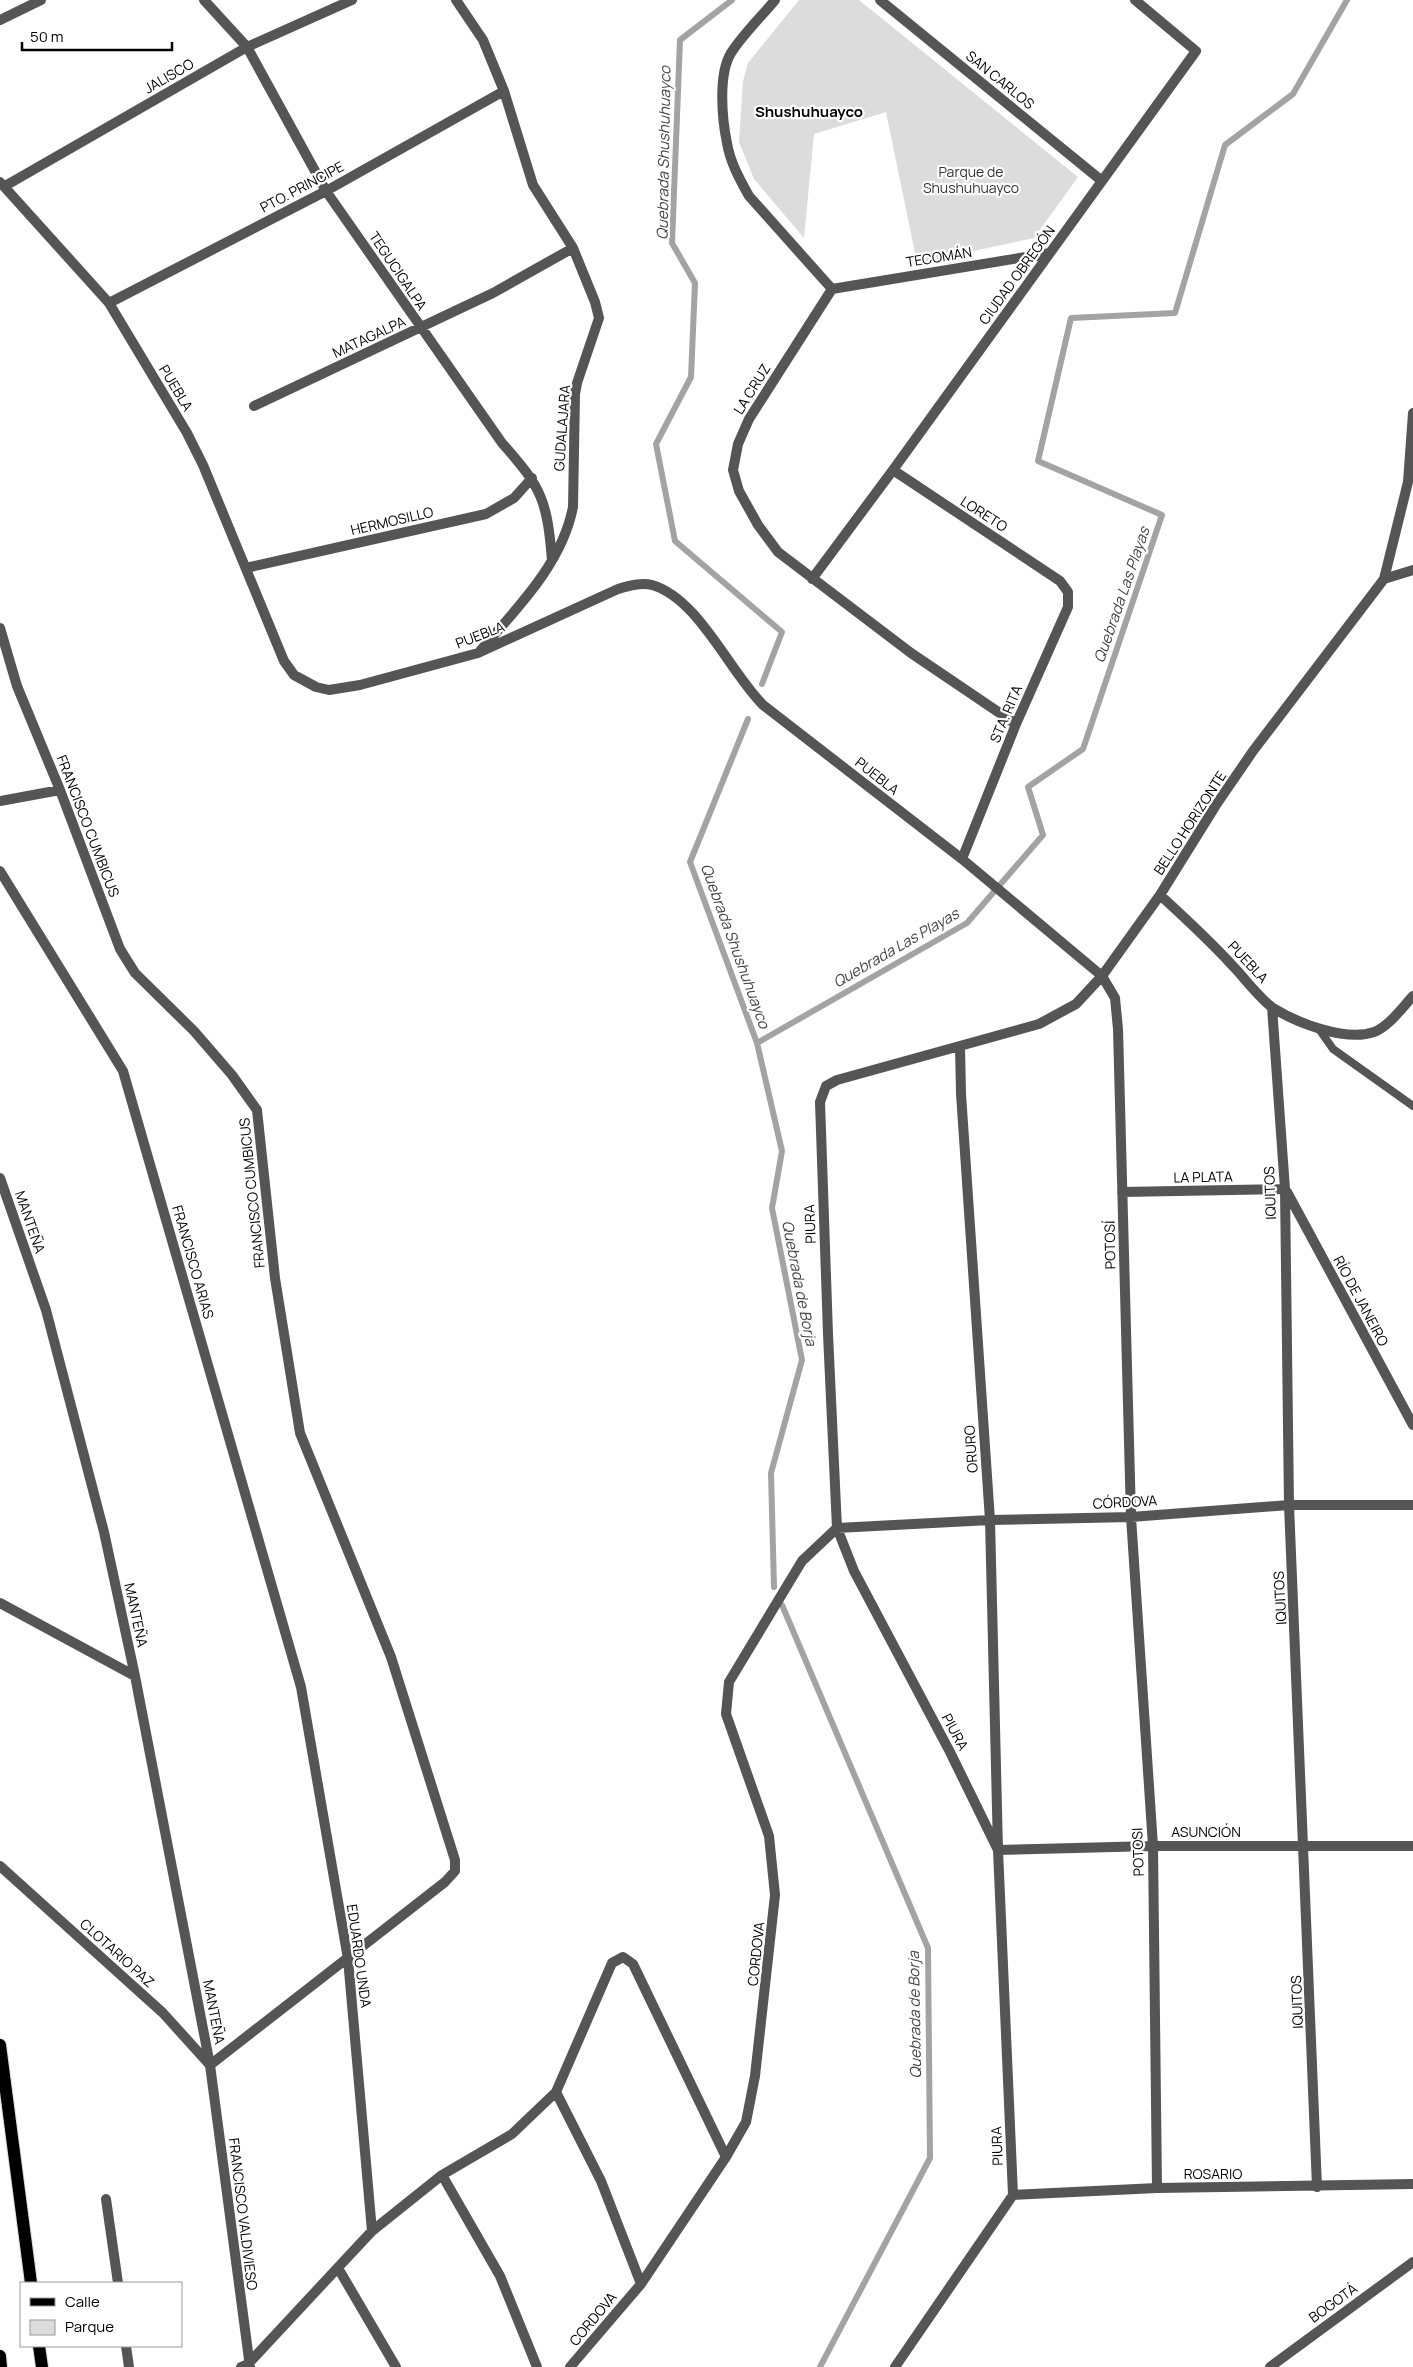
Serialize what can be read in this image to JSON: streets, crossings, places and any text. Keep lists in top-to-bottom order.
{
  "streets": {
    "street": [
      "JALISCO",
      "SAN CARLOS",
      "PTO. PRINCIPE",
      "TECOMÁN",
      "TEGUCIGALPA",
      "CIUDAD OBREGÓN",
      "MATAGALPA",
      "PUEBLA",
      "LA CRUZ",
      "GUDALAJARA",
      "LORETO",
      "HERMOSILLO",
      "STA. RITA",
      "BELLO HORIZONTE",
      "FRANCISCO CUMBICUS",
      "LA PLATA",
      "IQUITOS",
      "MANTEÑA",
      "PIURA",
      "POTOSÍ",
      "FRANCISCO ARIAS",
      "RÍO DE JANEIRO",
      "ORURO",
      "CÓRDOVA",
      "ASUNCIÓN",
      "POTOSI",
      "CLOTARIO PAZ",
      "CORDOVA",
      "EDUARDO UNDA",
      "ROSARIO",
      "FRANCISCO VALDIVIESO",
      "BOGOTÁ"
    ]
  },
  "crossings": [
    ["JALISCO", "TEGUCIGALPA"],
    ["JALISCO", "PUEBLA"],
    ["SAN CARLOS", "CIUDAD OBREGÓN"],
    ["PTO. PRINCIPE", "TEGUCIGALPA"],
    ["PTO. PRINCIPE", "PUEBLA"],
    ["PTO. PRINCIPE", "GUDALAJARA"],
    ["TECOMÁN", "CIUDAD OBREGÓN"],
    ["TECOMÁN", "LA CRUZ"],
    ["TEGUCIGALPA", "MATAGALPA"],
    ["TEGUCIGALPA", "GUDALAJARA"],
    ["TEGUCIGALPA", "HERMOSILLO"],
    ["CIUDAD OBREGÓN", "LA CRUZ"],
    ["CIUDAD OBREGÓN", "LORETO"],
    ["MATAGALPA", "GUDALAJARA"],
    ["PUEBLA", "GUDALAJARA"],
    ["PUEBLA", "HERMOSILLO"],
    ["PUEBLA", "STA. RITA"],
    ["PUEBLA", "BELLO HORIZONTE"],
    ["PUEBLA", "IQUITOS"],
    ["PUEBLA", "POTOSÍ"],
    ["LA CRUZ", "STA. RITA"],
    ["LORETO", "STA. RITA"],
    ["BELLO HORIZONTE", "PIURA"],
    ["BELLO HORIZONTE", "POTOSÍ"],
    ["BELLO HORIZONTE", "ORURO"],
    ["FRANCISCO CUMBICUS", "EDUARDO UNDA"],
    ["LA PLATA", "IQUITOS"],
    ["LA PLATA", "POTOSÍ"],
    ["LA PLATA", "RÍO DE JANEIRO"],
    ["IQUITOS", "RÍO DE JANEIRO"],
    ["IQUITOS", "CÓRDOVA"],
    ["IQUITOS", "ASUNCIÓN"],
    ["IQUITOS", "ROSARIO"],
    ["MANTEÑA", "CLOTARIO PAZ"],
    ["MANTEÑA", "FRANCISCO VALDIVIESO"],
    ["PIURA", "ORURO"],
    ["PIURA", "CÓRDOVA"],
    ["PIURA", "ASUNCIÓN"],
    ["PIURA", "CORDOVA"],
    ["PIURA", "ROSARIO"],
    ["POTOSÍ", "CÓRDOVA"],
    ["POTOSÍ", "POTOSI"],
    ["FRANCISCO ARIAS", "EDUARDO UNDA"],
    ["ORURO", "CÓRDOVA"],
    ["ORURO", "ASUNCIÓN"],
    ["CÓRDOVA", "POTOSI"],
    ["CÓRDOVA", "CORDOVA"],
    ["ASUNCIÓN", "POTOSI"],
    ["POTOSI", "ROSARIO"],
    ["CLOTARIO PAZ", "FRANCISCO VALDIVIESO"]
  ],
  "districts": ["Shushuhuayco"],
  "water": ["Quebrada Shushuhuayco", "Quebrada Las Playas", "Quebrada de Borja"],
  "parks": ["Parque de Shushuhuayco"],
  "legend": ["Calle", "Parque"],
  "scale_bar": "50 m"
}
